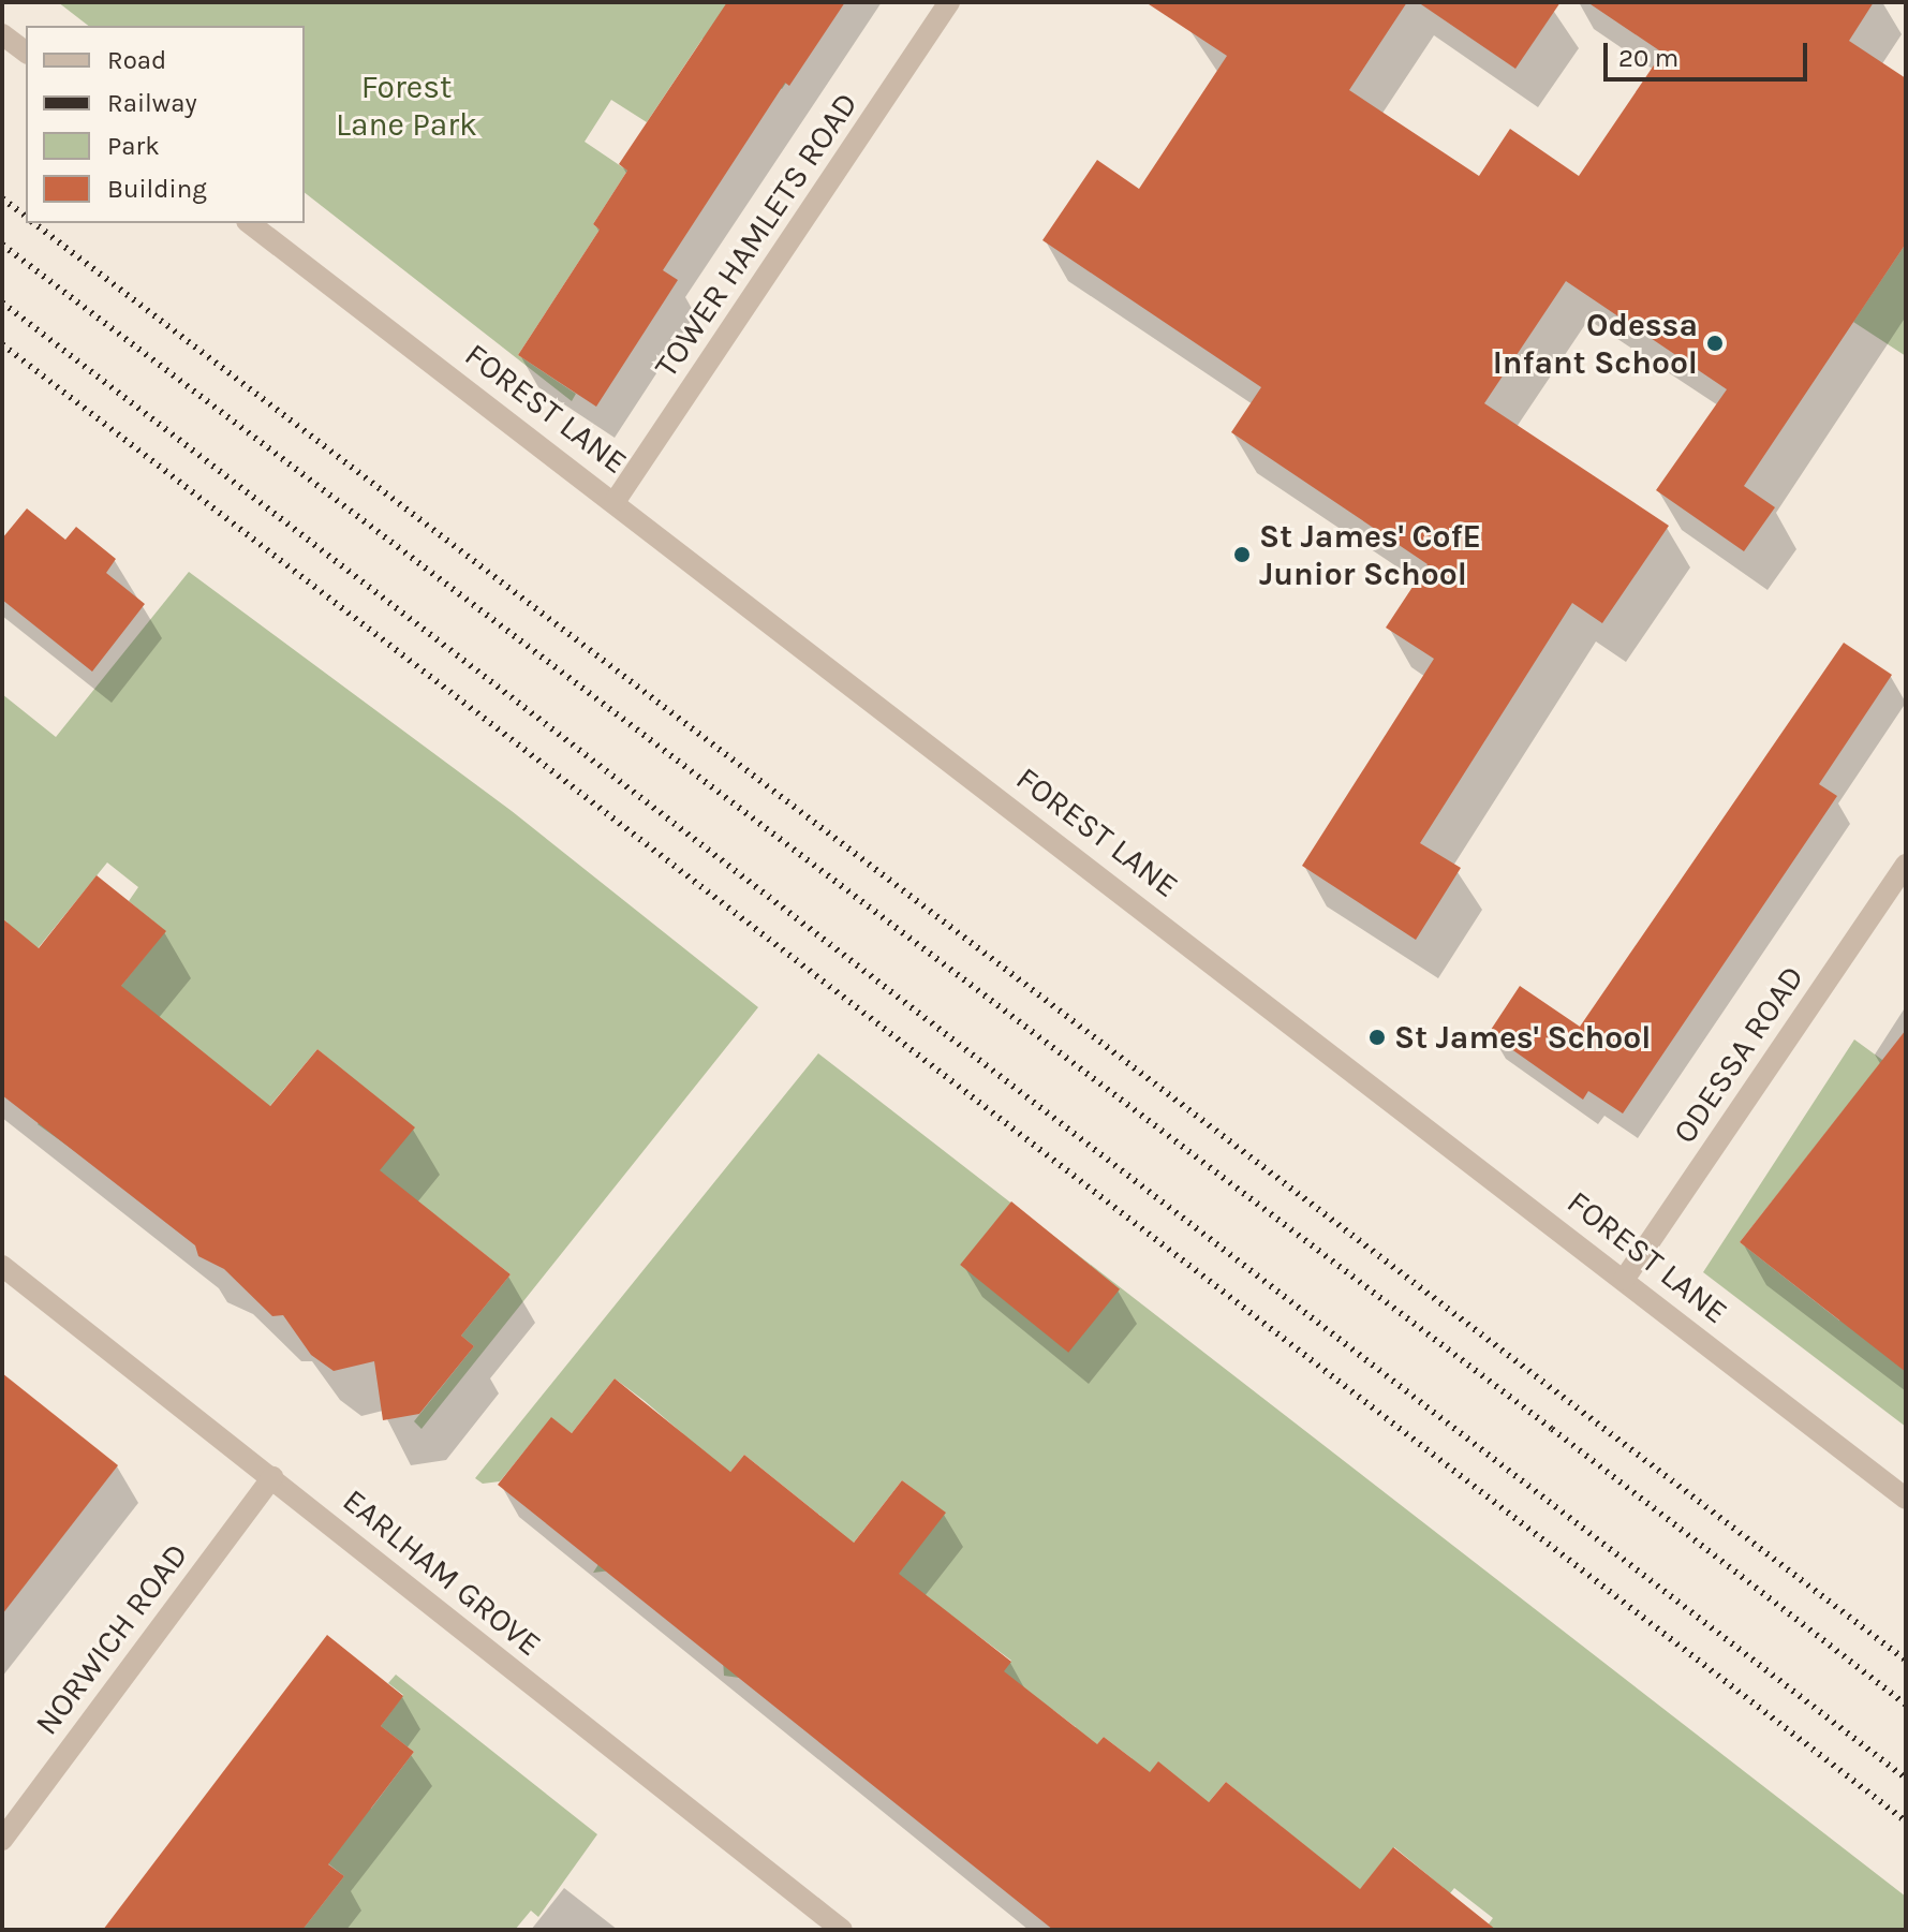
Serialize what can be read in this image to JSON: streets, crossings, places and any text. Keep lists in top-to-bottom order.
{
  "streets": {
    "street": [
      "TOWER HAMLETS ROAD",
      "FOREST LANE",
      "ODESSA ROAD",
      "EARLHAM GROVE",
      "NORWICH ROAD"
    ]
  },
  "crossings": [
    ["TOWER HAMLETS ROAD", "FOREST LANE"],
    ["FOREST LANE", "ODESSA ROAD"],
    ["EARLHAM GROVE", "NORWICH ROAD"]
  ],
  "parks": ["Forest Lane Park"],
  "places": ["Odessa Infant School", "St James' CofE Junior School", "St James' School"],
  "legend": [
    "Road",
    "Railway",
    "Park",
    "Building"
  ],
  "scale_bar": "20 m"
}
